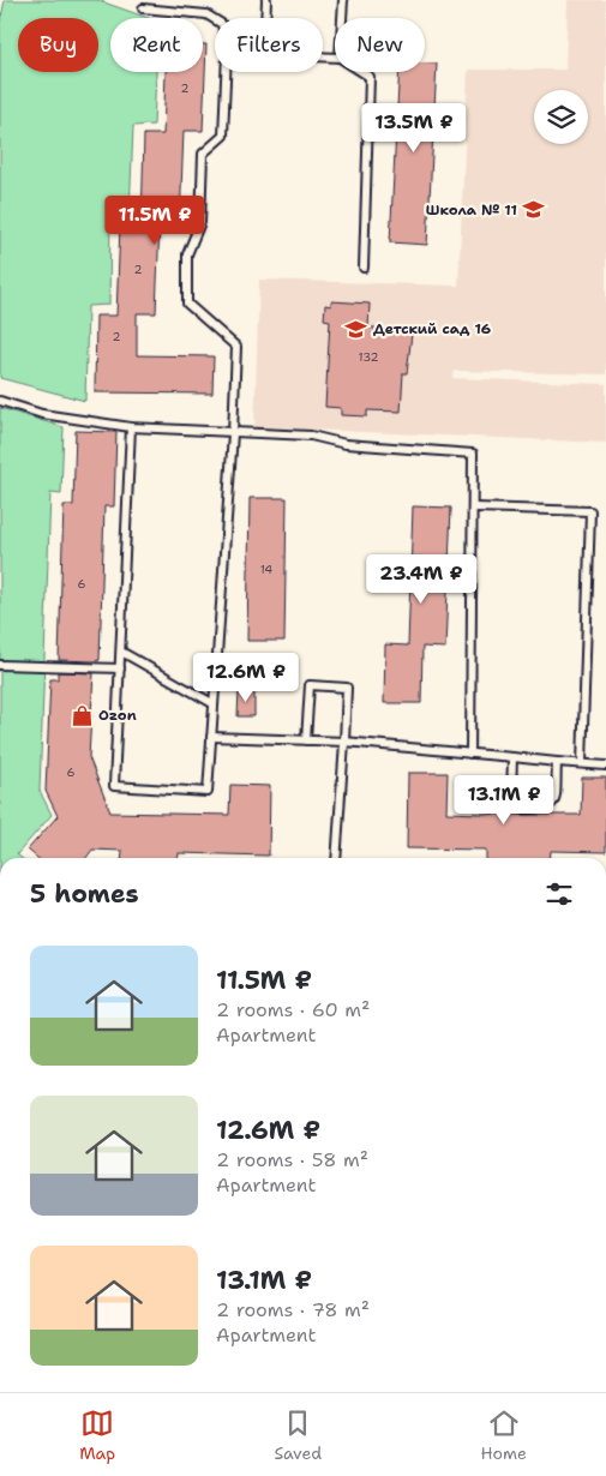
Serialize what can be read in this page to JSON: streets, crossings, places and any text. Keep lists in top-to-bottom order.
{
  "places": {
    "school or university": ["Школа № 11", "Детский сад 16"],
    "shop": ["Ozon"]
  },
  "house_numbers": [
    "2",
    "2",
    "2",
    "132",
    "14",
    "6",
    "6"
  ],
  "page": {
    "chip": [
      "Buy",
      "Rent",
      "Filters",
      "New"
    ],
    "price": [
      "13.5M ₽",
      "11.5M ₽",
      "23.4M ₽",
      "12.6M ₽",
      "13.1M ₽"
    ],
    "heading": "5 homes",
    "list": [
      {
        "name": "11.5M ₽",
        "note": "2 rooms · 60 m² · Apartment"
      },
      {
        "name": "12.6M ₽",
        "note": "2 rooms · 58 m² · Apartment"
      },
      {
        "name": "13.1M ₽",
        "note": "2 rooms · 78 m² · Apartment"
      }
    ],
    "tabs": ["Map", "Saved", "Home"]
  }
}
